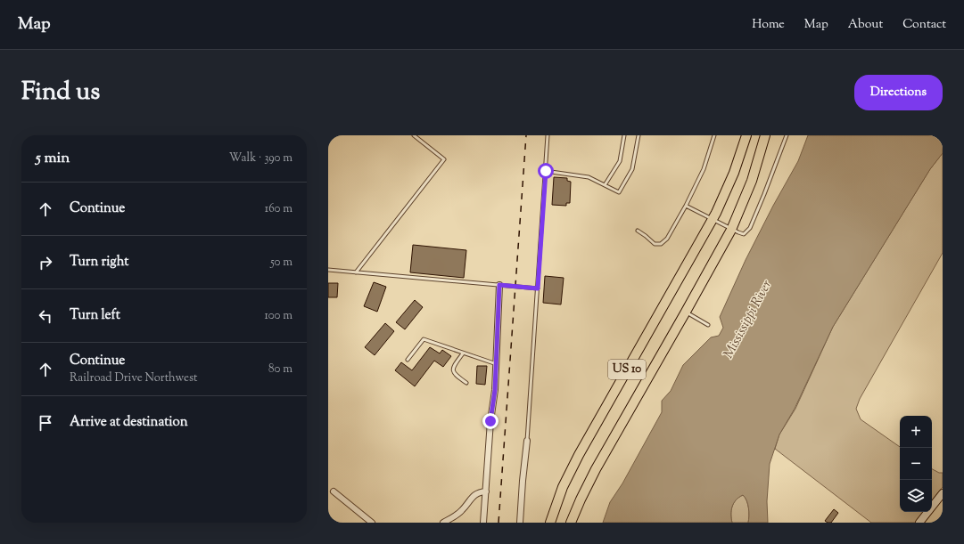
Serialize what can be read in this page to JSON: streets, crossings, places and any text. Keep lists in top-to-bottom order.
{
  "streets": {
    "highway": ["US 10"]
  },
  "water": ["Mississippi River"],
  "page": {
    "header": "Map",
    "nav": [
      "Home",
      "Map",
      "About",
      "Contact"
    ],
    "title": "Find us",
    "buttons": "Directions",
    "heading": ["5 min", "Walk · 390 m"],
    "list": [
      ["Continue", "160 m"],
      ["Turn right", "50 m"],
      ["Turn left", "100 m"],
      ["Continue", "Railroad Drive Northwest", "80 m"],
      "Arrive at destination"
    ],
    "map_buttons": ["+", "−"]
  }
}
